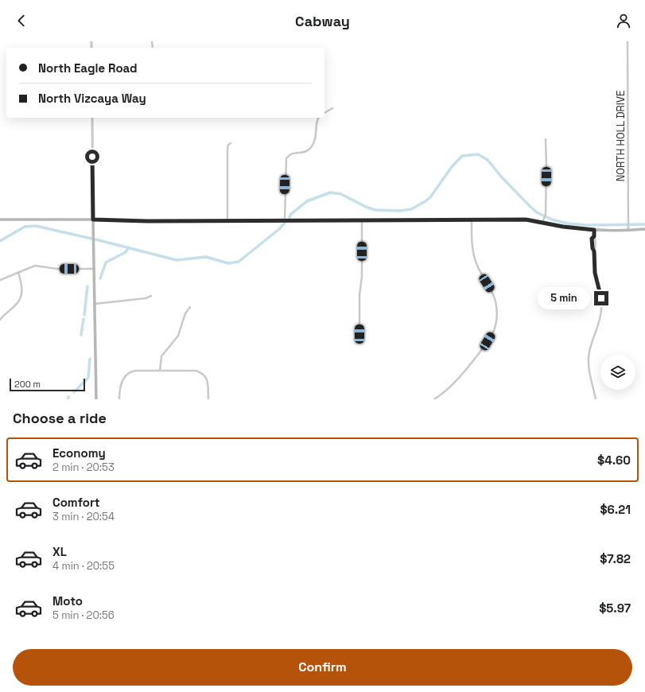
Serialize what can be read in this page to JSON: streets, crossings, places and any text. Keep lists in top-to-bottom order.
{
  "streets": {
    "street": ["NORTH HOLL DRIVE"]
  },
  "scale_bar": "200 m",
  "page": {
    "header": "Cabway",
    "banner": ["North Eagle Road", "North Vizcaya Way"],
    "bubble": "5 min",
    "scale": "200 m",
    "heading": "Choose a ride",
    "list": [
      {
        "name": "Economy",
        "note": "2 min · 20:53",
        "value": "$4.60"
      },
      {
        "name": "Comfort",
        "note": "3 min · 20:54",
        "value": "$6.21"
      },
      {
        "name": "XL",
        "note": "4 min · 20:55",
        "value": "$7.82"
      },
      {
        "name": "Moto",
        "note": "5 min · 20:56",
        "value": "$5.97"
      }
    ],
    "buttons": "Confirm"
  }
}
